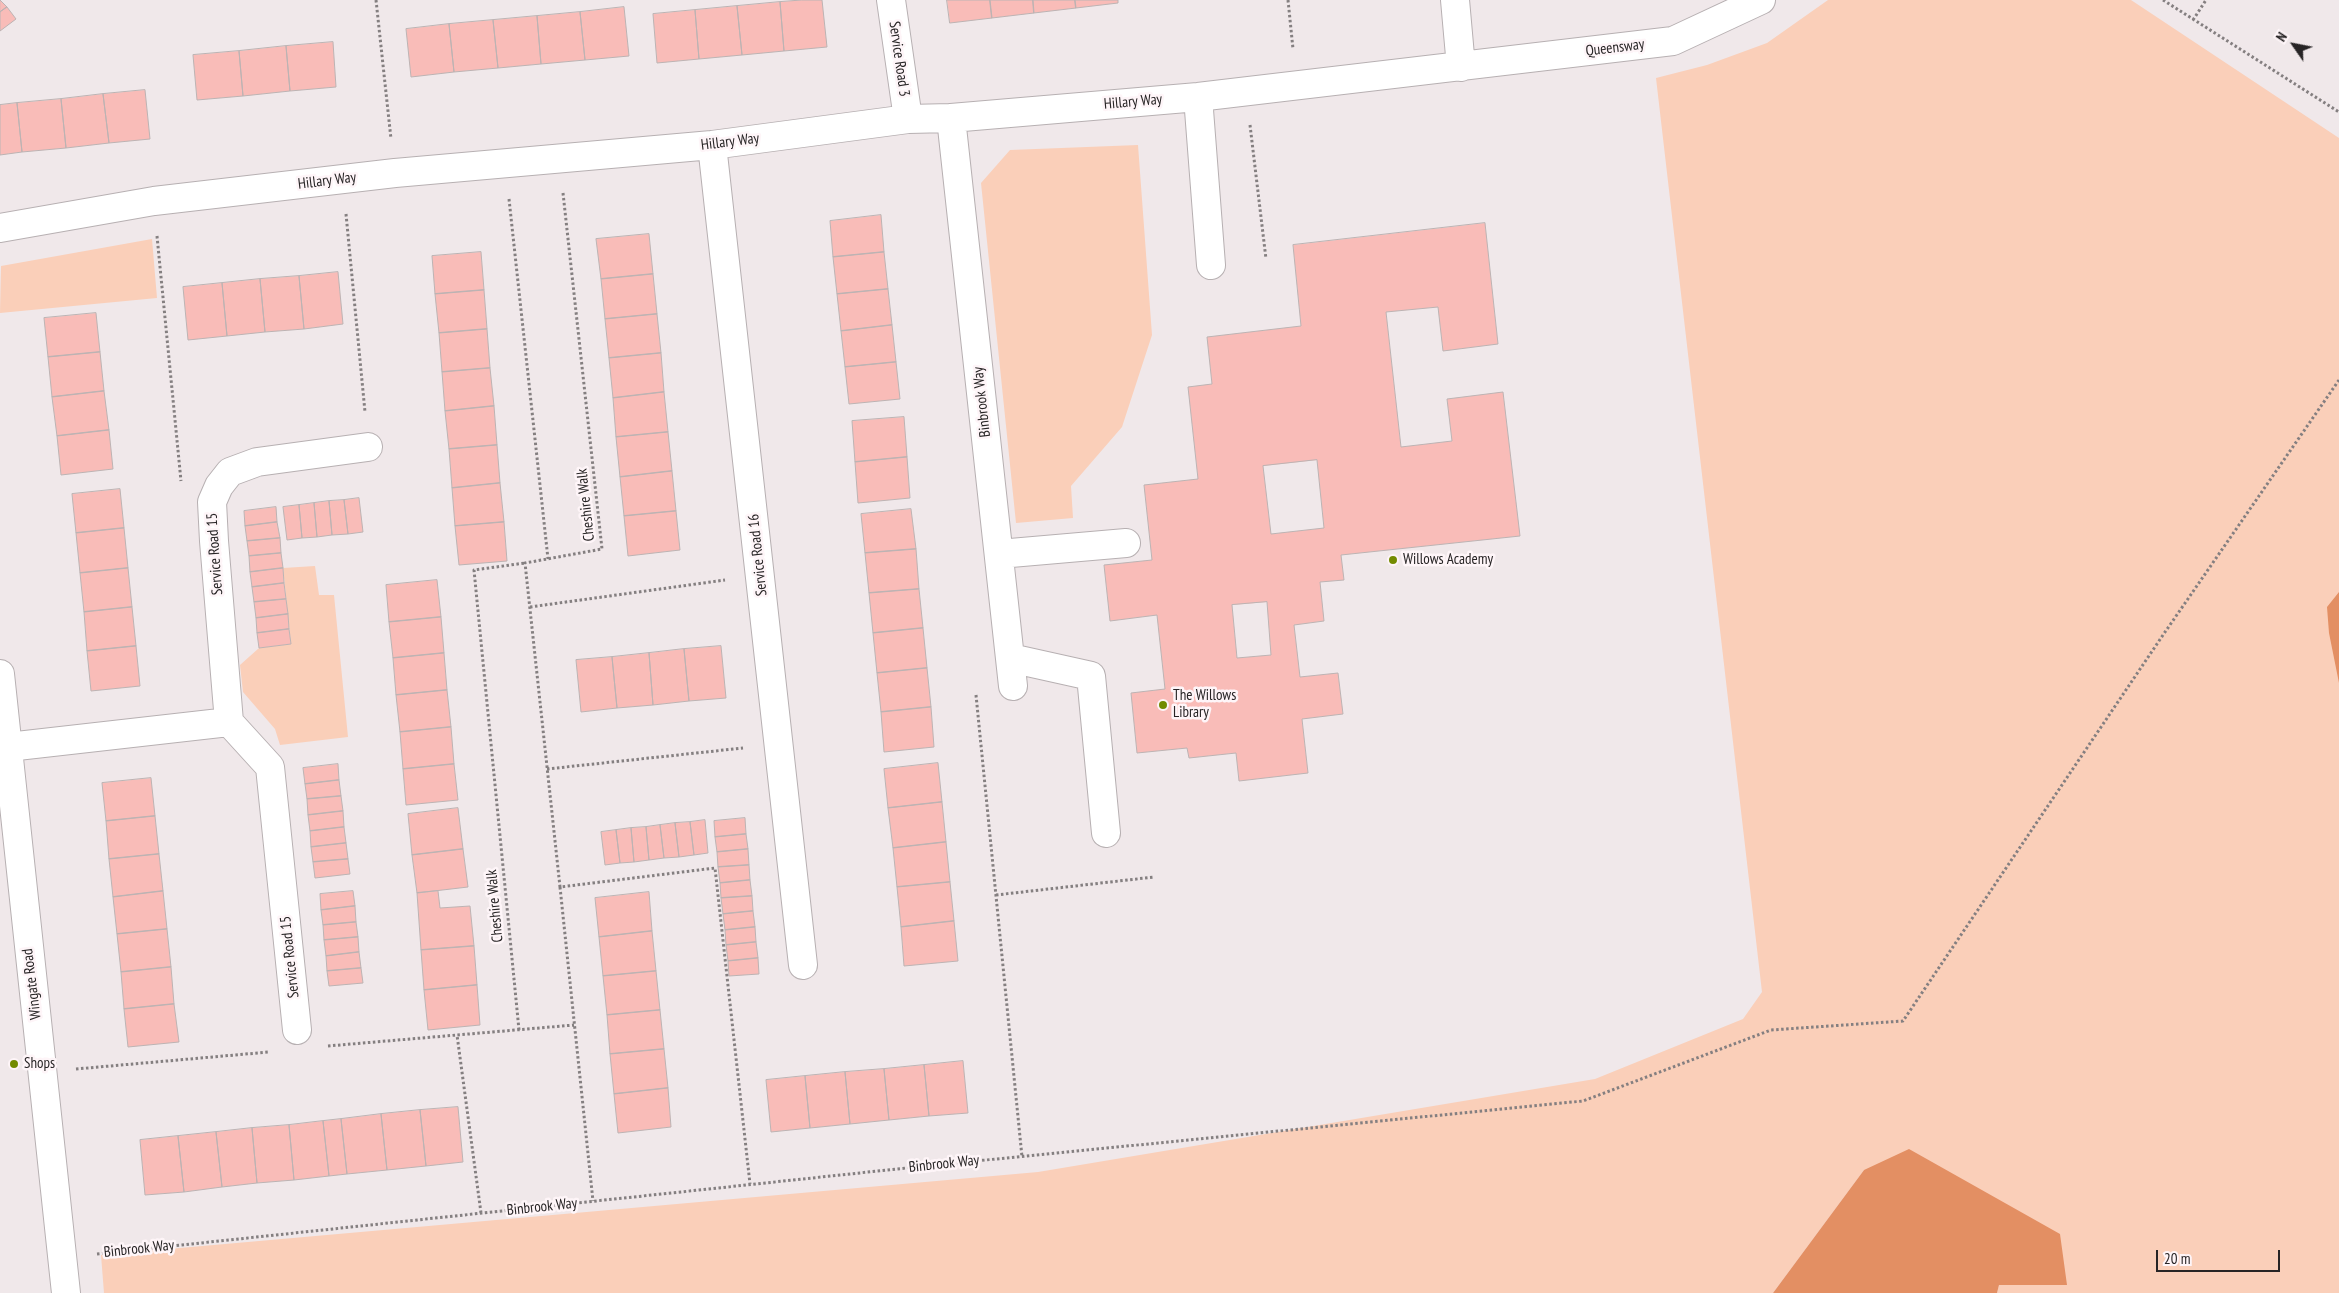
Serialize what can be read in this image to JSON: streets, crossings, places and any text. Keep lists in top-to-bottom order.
{
  "streets": {
    "street": [
      "Queensway",
      "Service Road 3",
      "Hillary Way",
      "Binbrook Way",
      "Service Road 15",
      "Service Road 16",
      "Wingate Road"
    ],
    "path": ["Cheshire Walk"]
  },
  "crossings": [
    ["Queensway", "Hillary Way"],
    ["Service Road 3", "Hillary Way"],
    ["Hillary Way", "Binbrook Way"],
    ["Hillary Way", "Cheshire Walk"],
    ["Hillary Way", "Service Road 16"],
    ["Binbrook Way", "Wingate Road"]
  ],
  "places": ["Willows Academy", "The Willows Library", "Shops"],
  "scale_bar": "20 m",
  "north": "top left"
}
